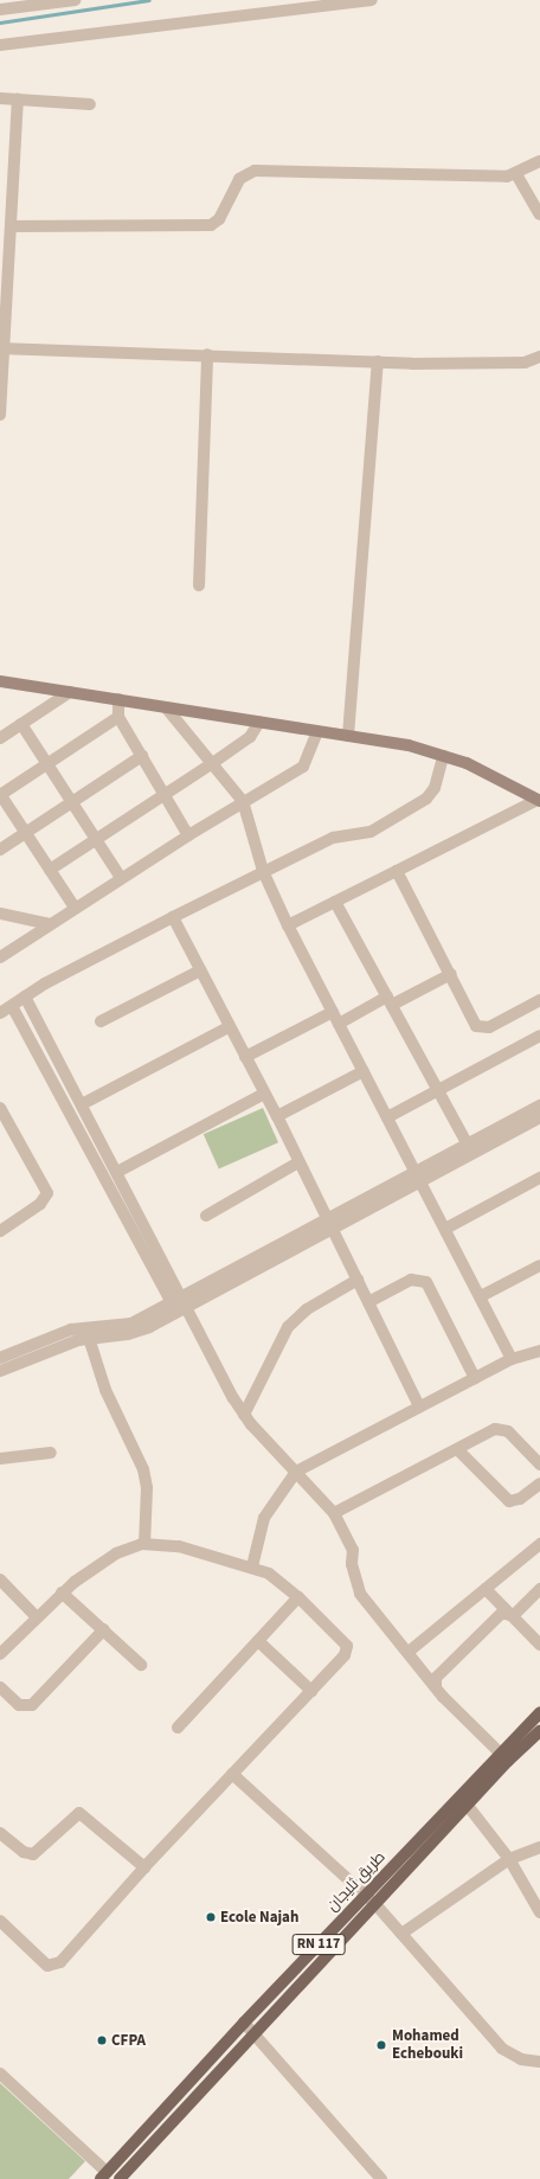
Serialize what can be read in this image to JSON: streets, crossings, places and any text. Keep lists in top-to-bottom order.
{
  "streets": {
    "main road": ["طريق ثليجان", "RN 117"]
  },
  "places": ["Ecole Najah", "CFPA", "Mohamed Echebouki"]
}
